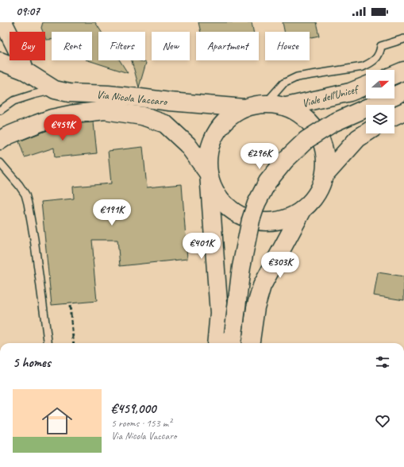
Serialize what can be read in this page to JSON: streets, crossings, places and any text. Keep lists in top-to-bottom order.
{
  "streets": {
    "main road": ["Viale dell'Unicef", "Via Nicola Vaccaro"]
  },
  "north": "right",
  "page": {
    "status": "09:07",
    "chip": [
      "Buy",
      "Rent",
      "Filters",
      "New",
      "Apartment",
      "House"
    ],
    "price": [
      "€459K",
      "€296K",
      "€191K",
      "€401K",
      "€303K"
    ],
    "heading": "5 homes",
    "list": [
      {
        "name": "€459,000",
        "note": "5 rooms · 153 m² · Via Nicola Vaccaro"
      }
    ]
  }
}
